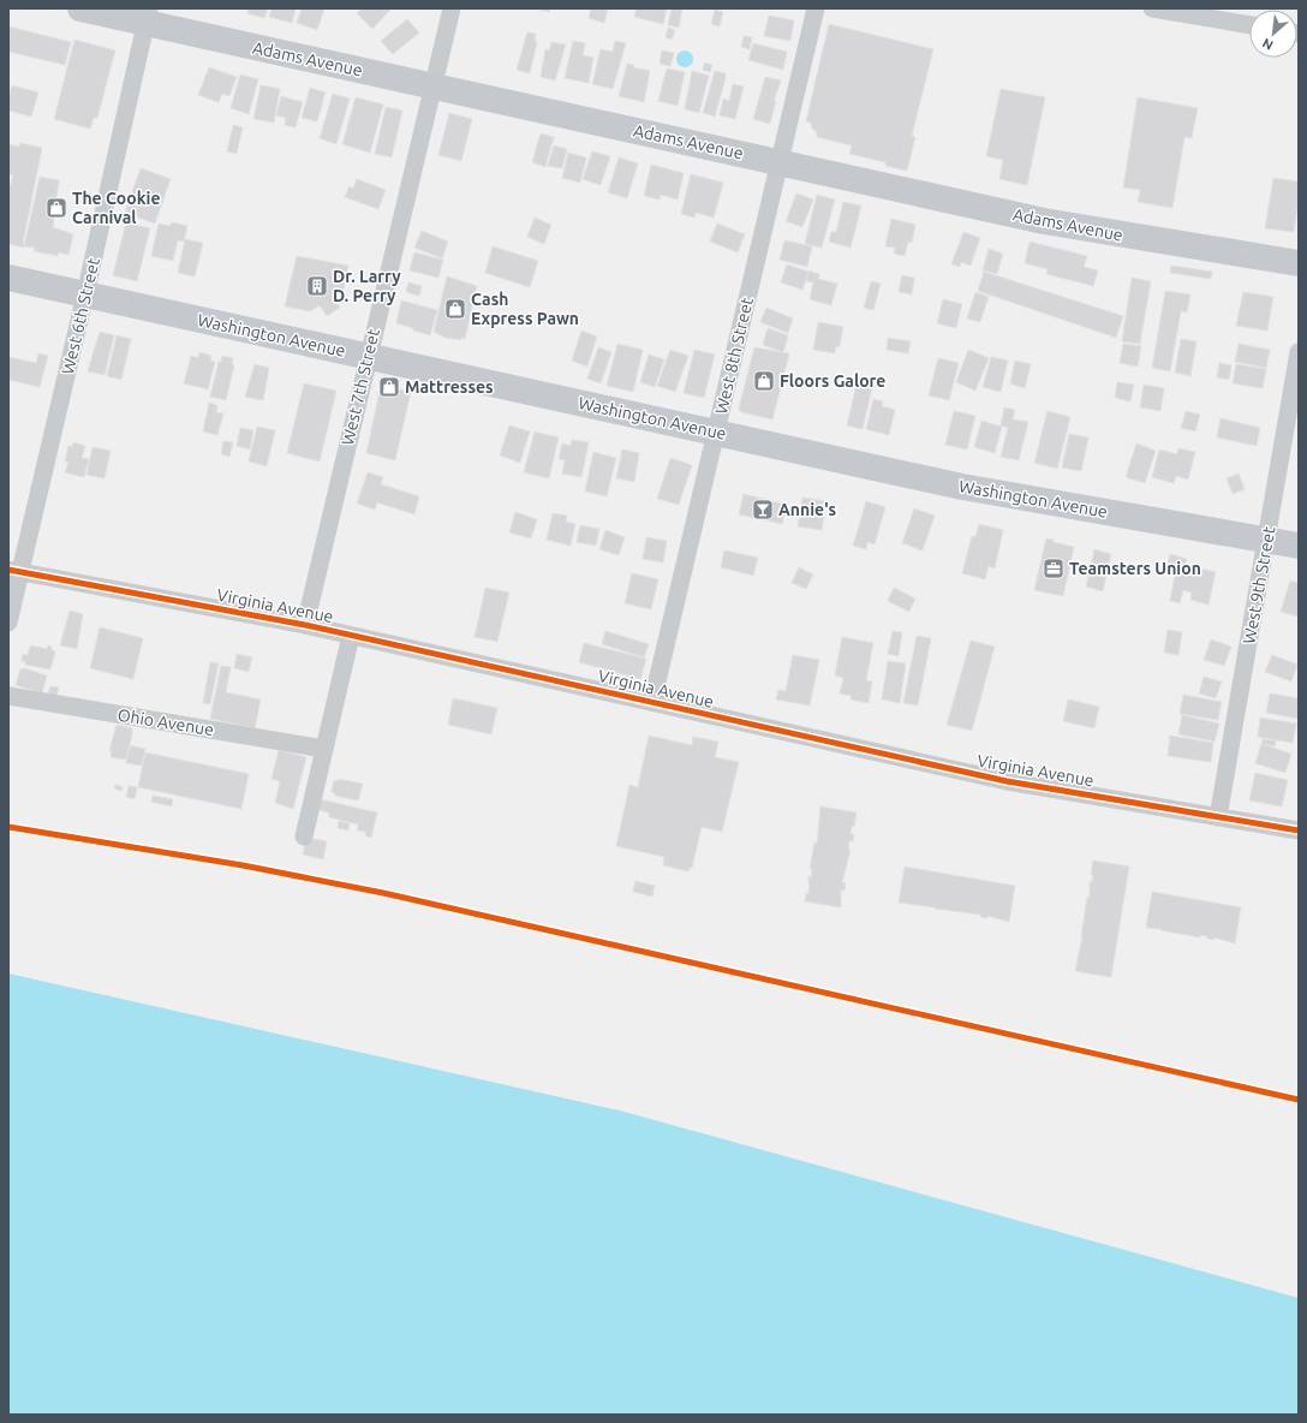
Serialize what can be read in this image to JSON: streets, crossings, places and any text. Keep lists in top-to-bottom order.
{
  "streets": {
    "main road": ["Adams Avenue", "Washington Avenue"],
    "street": [
      "West 6th Street",
      "West 8th Street",
      "West 7th Street",
      "West 9th Street",
      "Virginia Avenue",
      "Ohio Avenue"
    ]
  },
  "crossings": [
    ["Adams Avenue", "West 6th Street"],
    ["Adams Avenue", "West 8th Street"],
    ["Adams Avenue", "West 7th Street"],
    ["West 6th Street", "Washington Avenue"],
    ["West 6th Street", "Virginia Avenue"],
    ["Washington Avenue", "West 8th Street"],
    ["Washington Avenue", "West 7th Street"],
    ["Washington Avenue", "West 9th Street"],
    ["West 8th Street", "Virginia Avenue"],
    ["West 7th Street", "Virginia Avenue"],
    ["West 9th Street", "Virginia Avenue"]
  ],
  "places": {
    "shop": [
      "The Cookie Carnival",
      "Cash Express Pawn",
      "Floors Galore",
      "Mattresses"
    ],
    "building": ["Dr. Larry D. Perry"],
    "bar": ["Annie's"],
    "office": ["Teamsters Union"]
  },
  "north": "bottom left"
}
